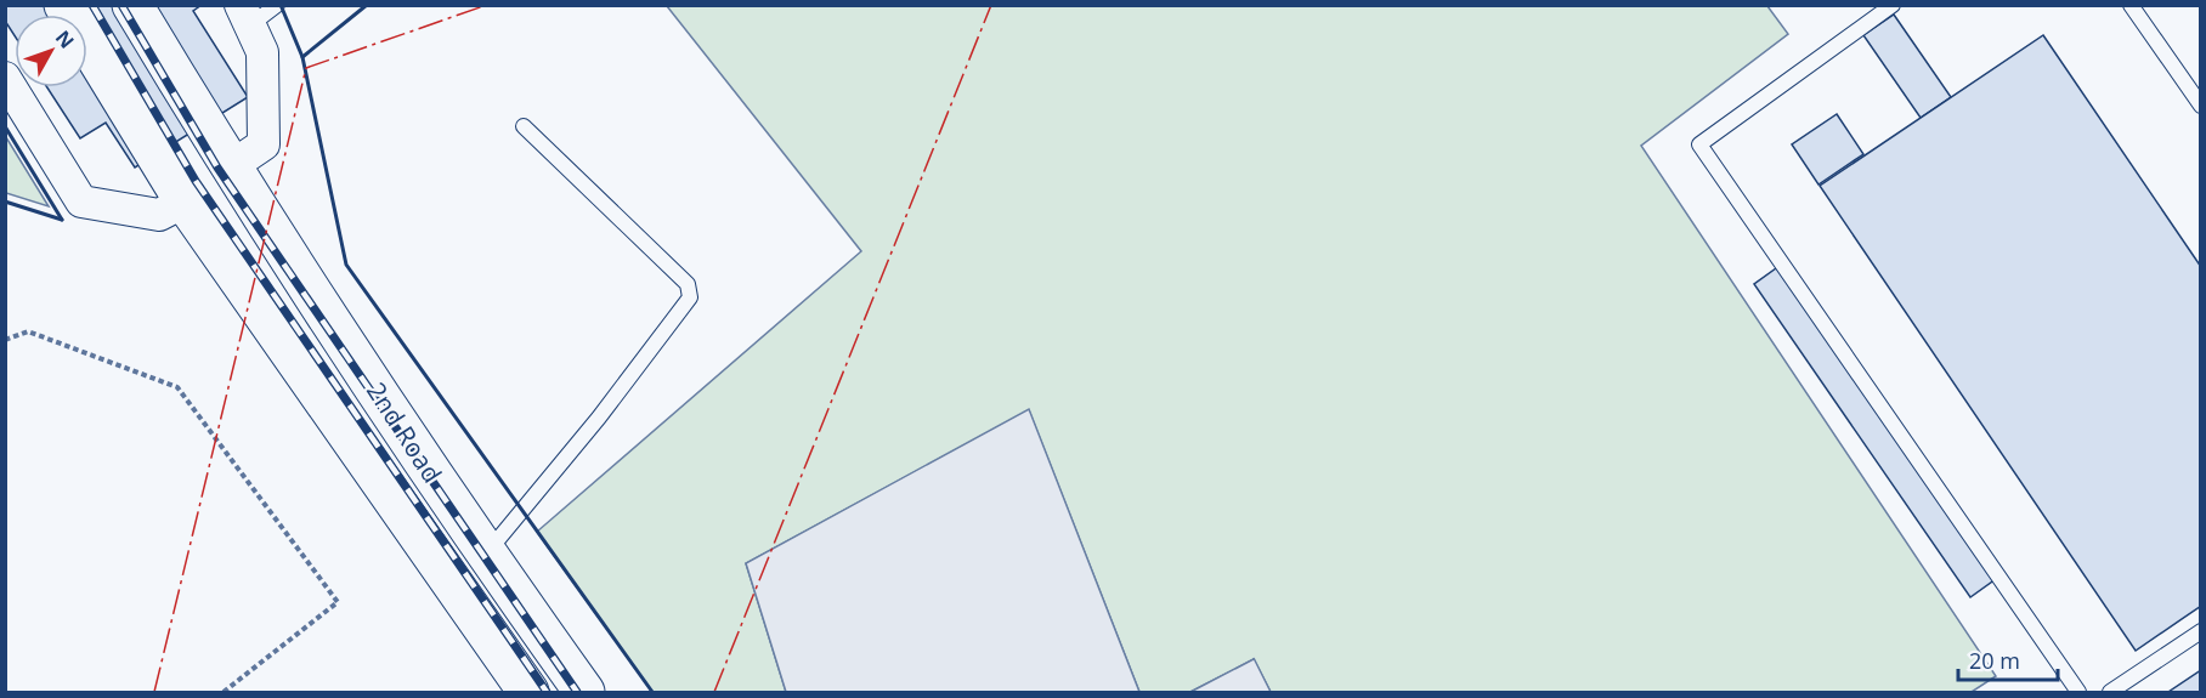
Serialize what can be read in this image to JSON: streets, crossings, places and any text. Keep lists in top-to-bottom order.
{
  "streets": {
    "main road": ["2nd Road"]
  },
  "scale_bar": "20 m",
  "north": "top right"
}
